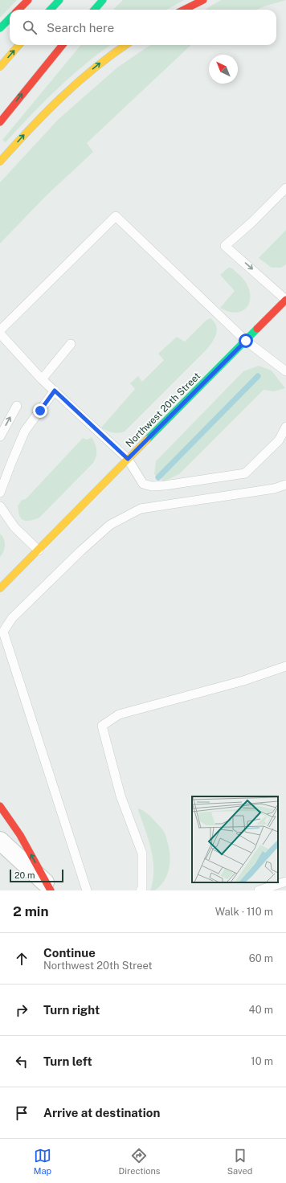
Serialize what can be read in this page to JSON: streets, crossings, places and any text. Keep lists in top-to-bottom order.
{
  "streets": {
    "street": ["Northwest 20th Street"]
  },
  "scale_bar": "20 m",
  "north": "top left",
  "page": {
    "search": "Search here",
    "scale": "20 m",
    "heading": ["2 min", "Walk · 110 m"],
    "list": [
      ["Continue", "Northwest 20th Street", "60 m"],
      ["Turn right", "40 m"],
      ["Turn left", "10 m"],
      "Arrive at destination"
    ],
    "nav": ["Map", "Directions", "Saved"]
  }
}
